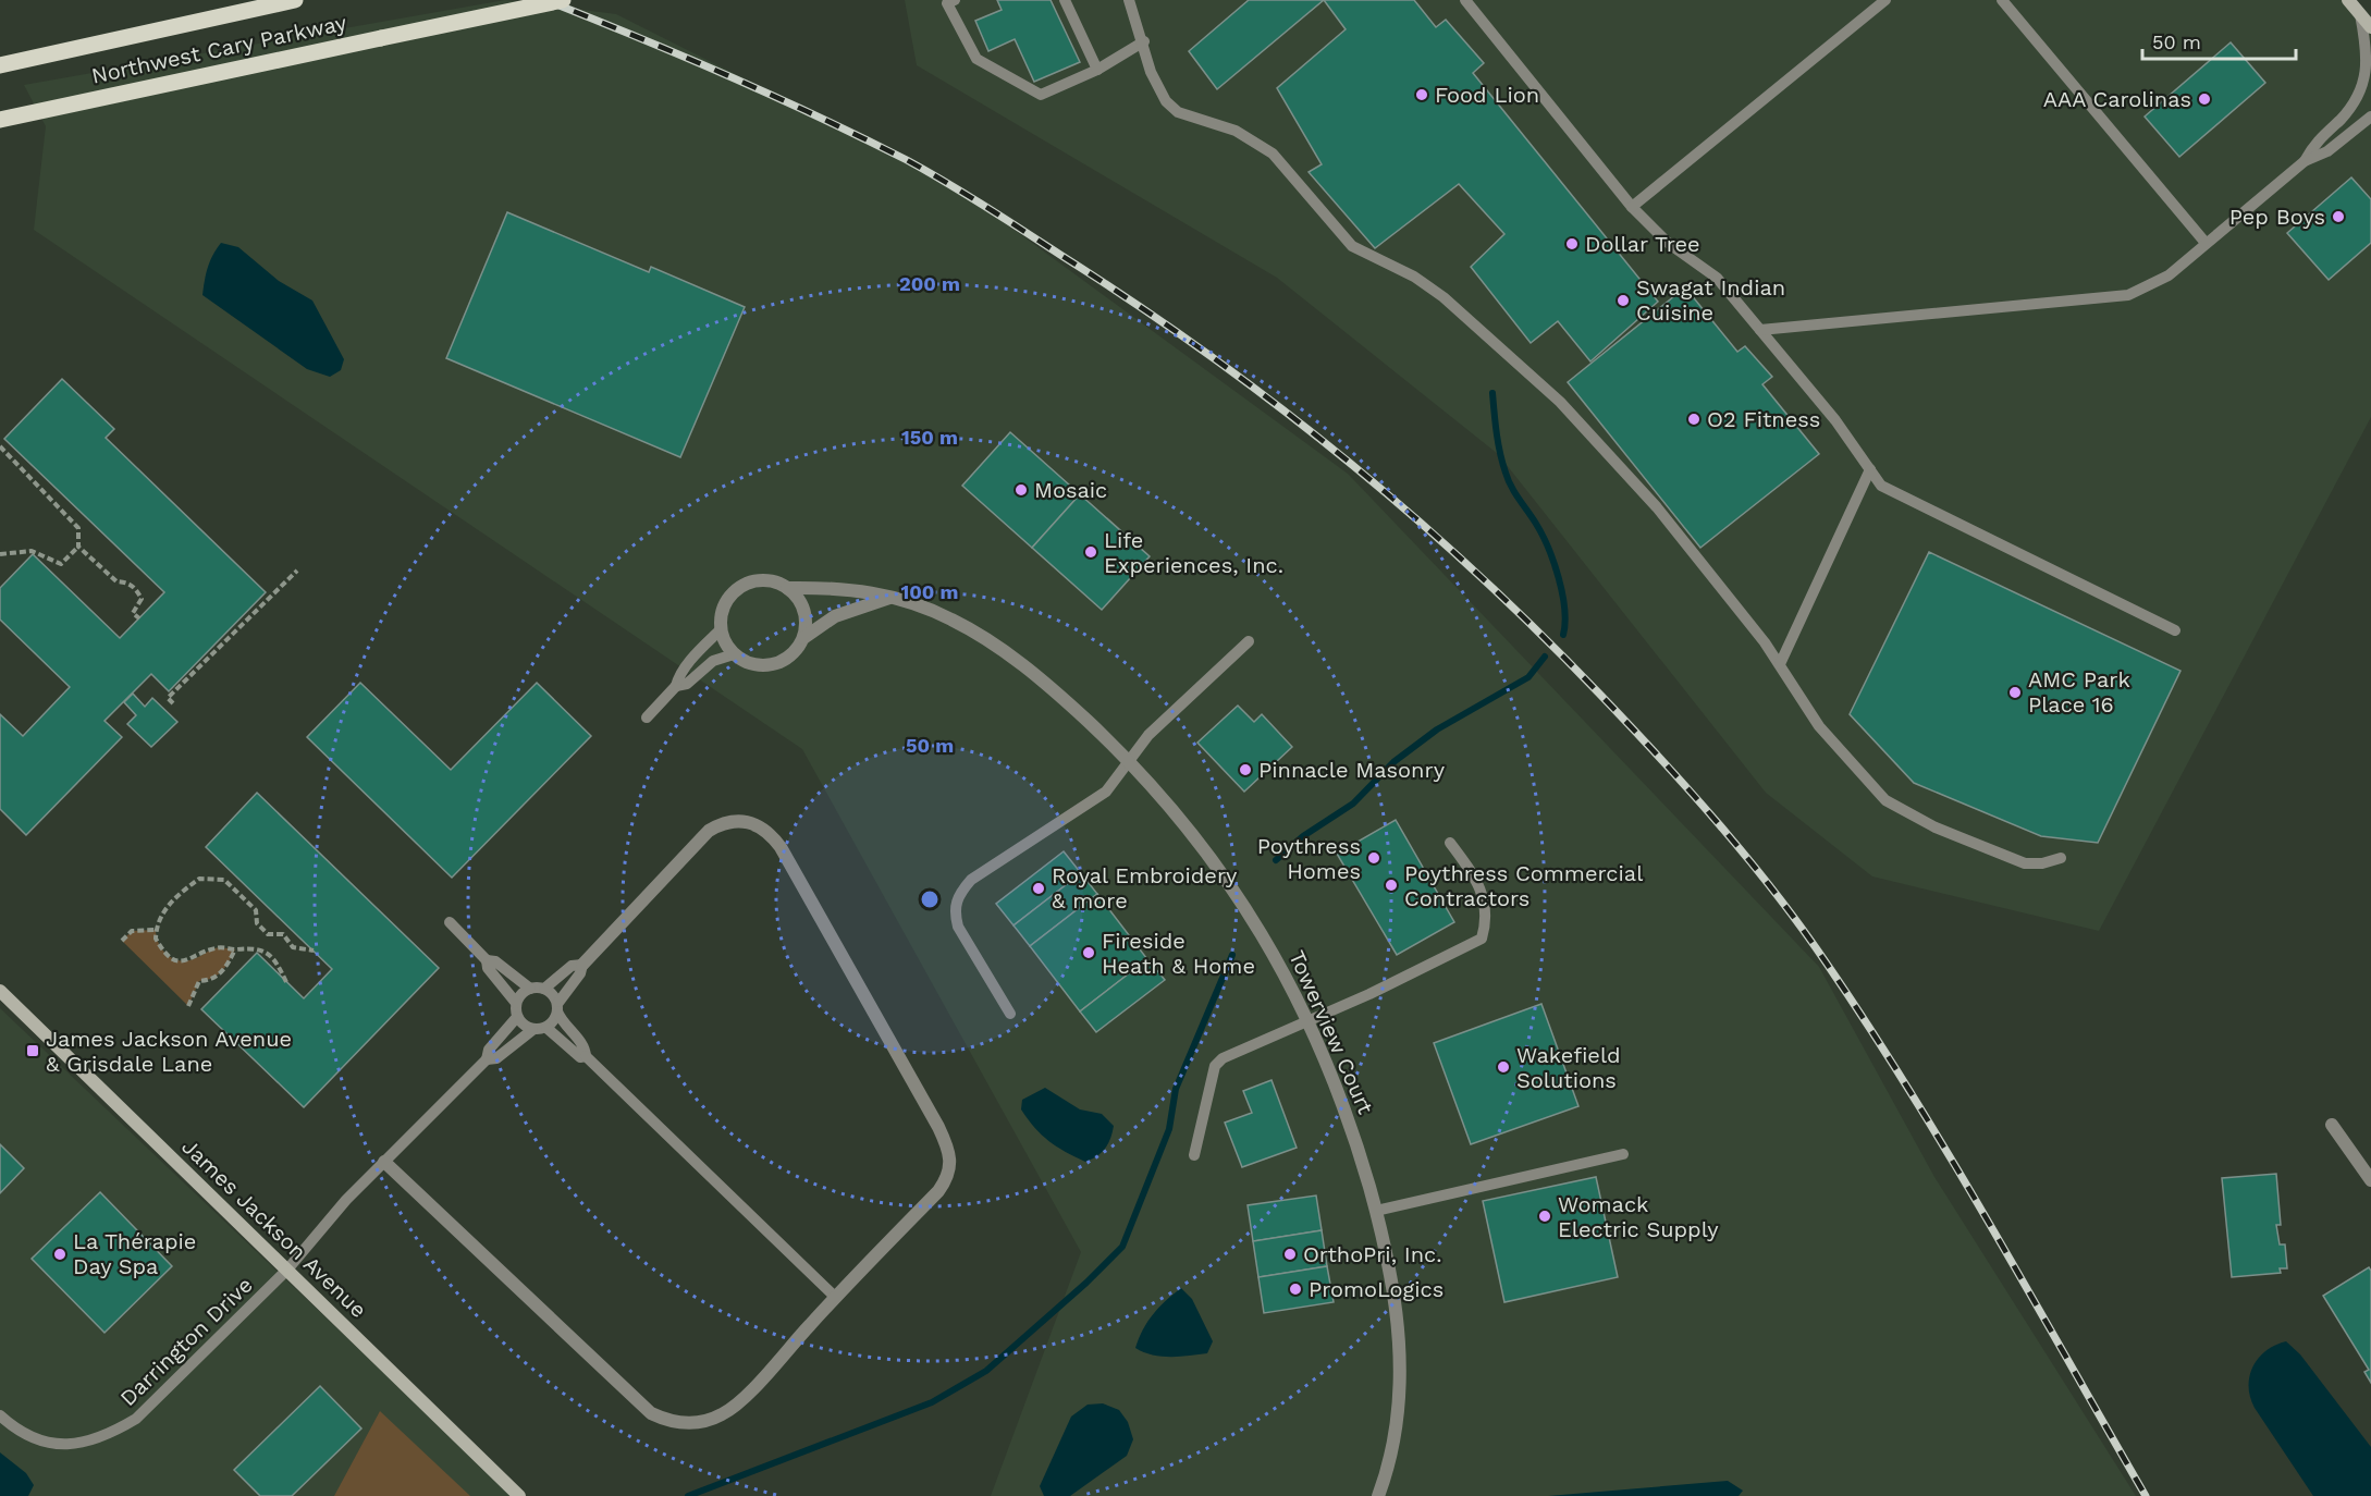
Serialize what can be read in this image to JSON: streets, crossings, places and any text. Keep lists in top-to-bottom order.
{
  "streets": {
    "main road": ["Northwest Cary Parkway"],
    "street": ["Towerview Court", "James Jackson Avenue"],
    "lane": ["Darrington Drive"]
  },
  "crossings": [
    ["James Jackson Avenue", "Darrington Drive"]
  ],
  "places": {
    "other": [
      "Food Lion",
      "AAA Carolinas",
      "Pep Boys",
      "Dollar Tree",
      "Swagat Indian Cuisine",
      "O2 Fitness",
      "Mosaic",
      "Life Experiences, Inc.",
      "AMC Park Place 16",
      "Pinnacle Masonry",
      "Poythress Homes",
      "Poythress Commercial Contractors",
      "Royal Embroidery & more",
      "Fireside Heath & Home",
      "Wakefield Solutions",
      "Womack Electric Supply",
      "La Thérapie Day Spa",
      "OrthoPri, Inc.",
      "PromoLogics"
    ],
    "transit": ["James Jackson Avenue & Grisdale Lane"]
  },
  "scale_bar": "50 m",
  "rings": [
    "200 m",
    "150 m",
    "100 m",
    "50 m"
  ]
}
